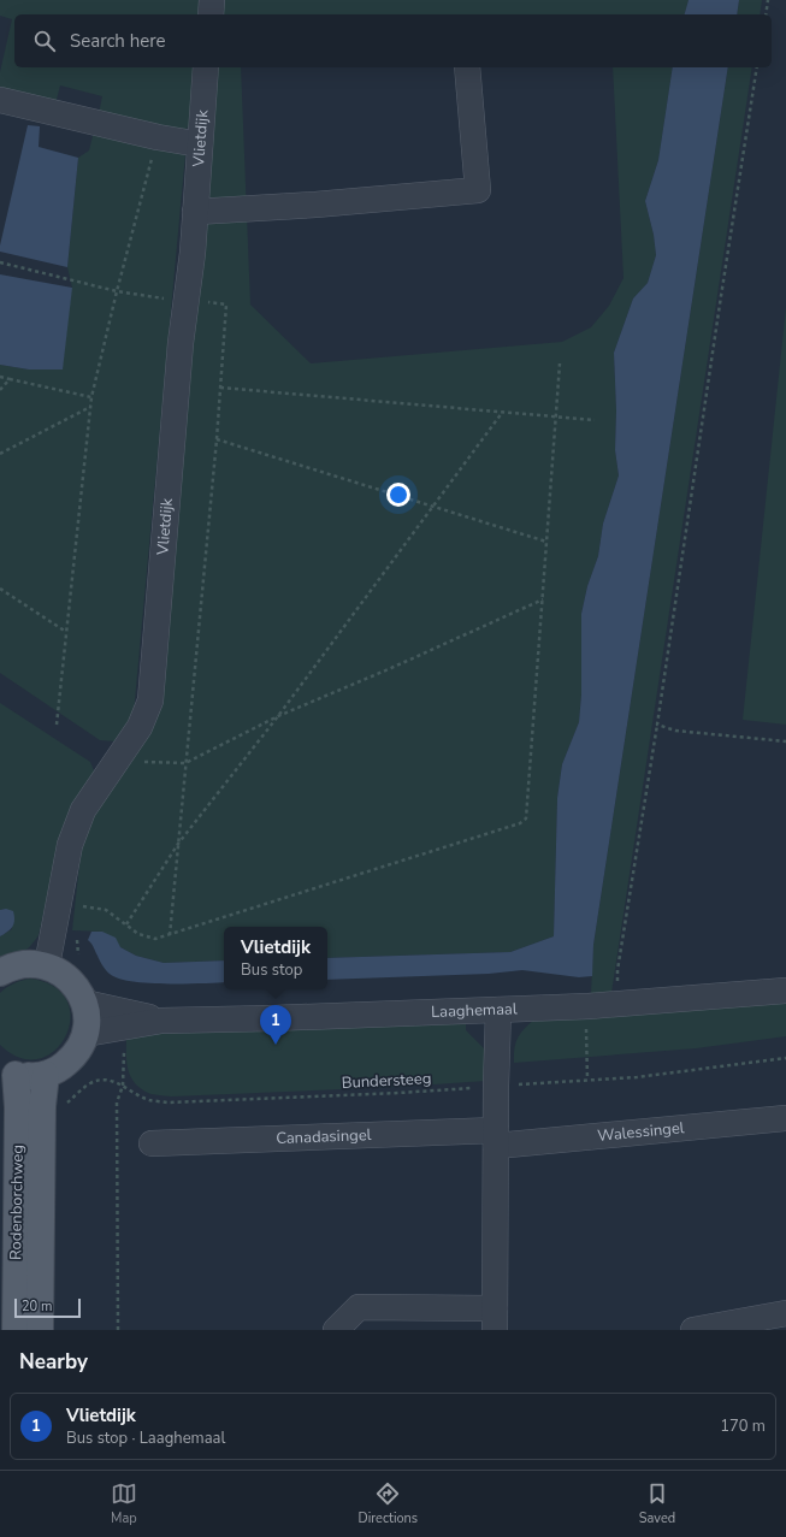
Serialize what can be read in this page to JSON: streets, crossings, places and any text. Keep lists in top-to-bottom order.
{
  "streets": {
    "main road": ["Rodenborchweg"],
    "street": [
      "Vlietdijk",
      "Laaghemaal",
      "Walessingel",
      "Canadasingel"
    ],
    "path": ["Bundersteeg"]
  },
  "crossings": [
    ["Bundersteeg", "Rodenborchweg"],
    ["Walessingel", "Canadasingel"]
  ],
  "scale_bar": "20 m",
  "page": {
    "search": "Search here",
    "popup": ["Vlietdijk", "Bus stop"],
    "pins": "1",
    "scale": "20 m",
    "heading": "Nearby",
    "list": [
      {
        "mark": "1",
        "name": "Vlietdijk",
        "note": "Bus stop · Laaghemaal",
        "value": "170 m"
      }
    ],
    "nav": ["Map", "Directions", "Saved"]
  }
}
